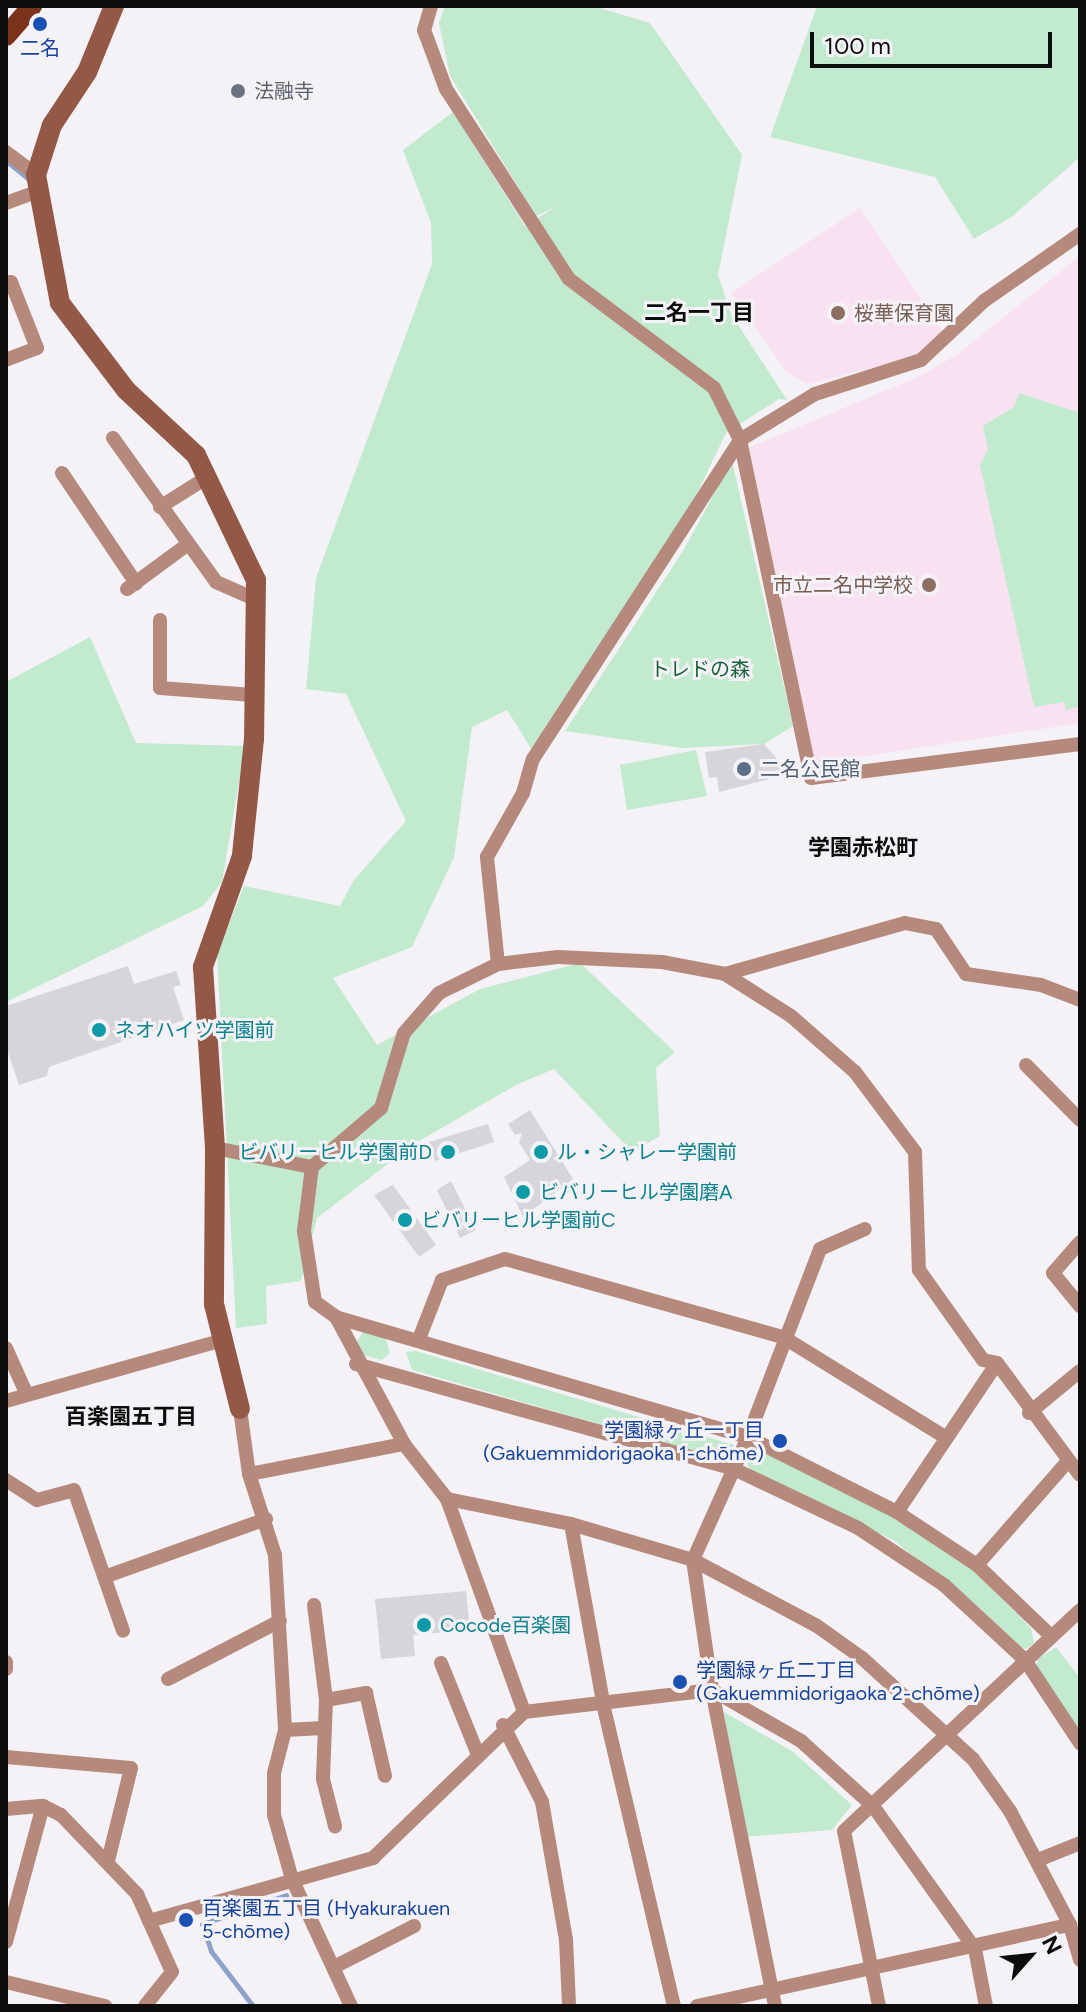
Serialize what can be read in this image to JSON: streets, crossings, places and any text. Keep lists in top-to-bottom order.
{
  "districts": ["二名一丁目", "学園赤松町", "百楽園五丁目"],
  "parks": ["トレドの森"],
  "places": [
    "二名",
    "法融寺",
    "桜華保育園",
    "市立二名中学校",
    "二名公民館",
    "ネオハイツ学園前",
    "ビバリーヒル学園前D",
    "ル・シャレー学園前",
    "ビバリーヒル学園磨A",
    "ビバリーヒル学園前C",
    "学園緑ヶ丘一丁目 (Gakuemmidorigaoka 1-chōme)",
    "Cocode百楽園",
    "学園緑ヶ丘二丁目 (Gakuemmidorigaoka 2-chōme)",
    "百楽園五丁目 (Hyakurakuen 5-chōme)"
  ],
  "scale_bar": "100 m",
  "north": "top right"
}
